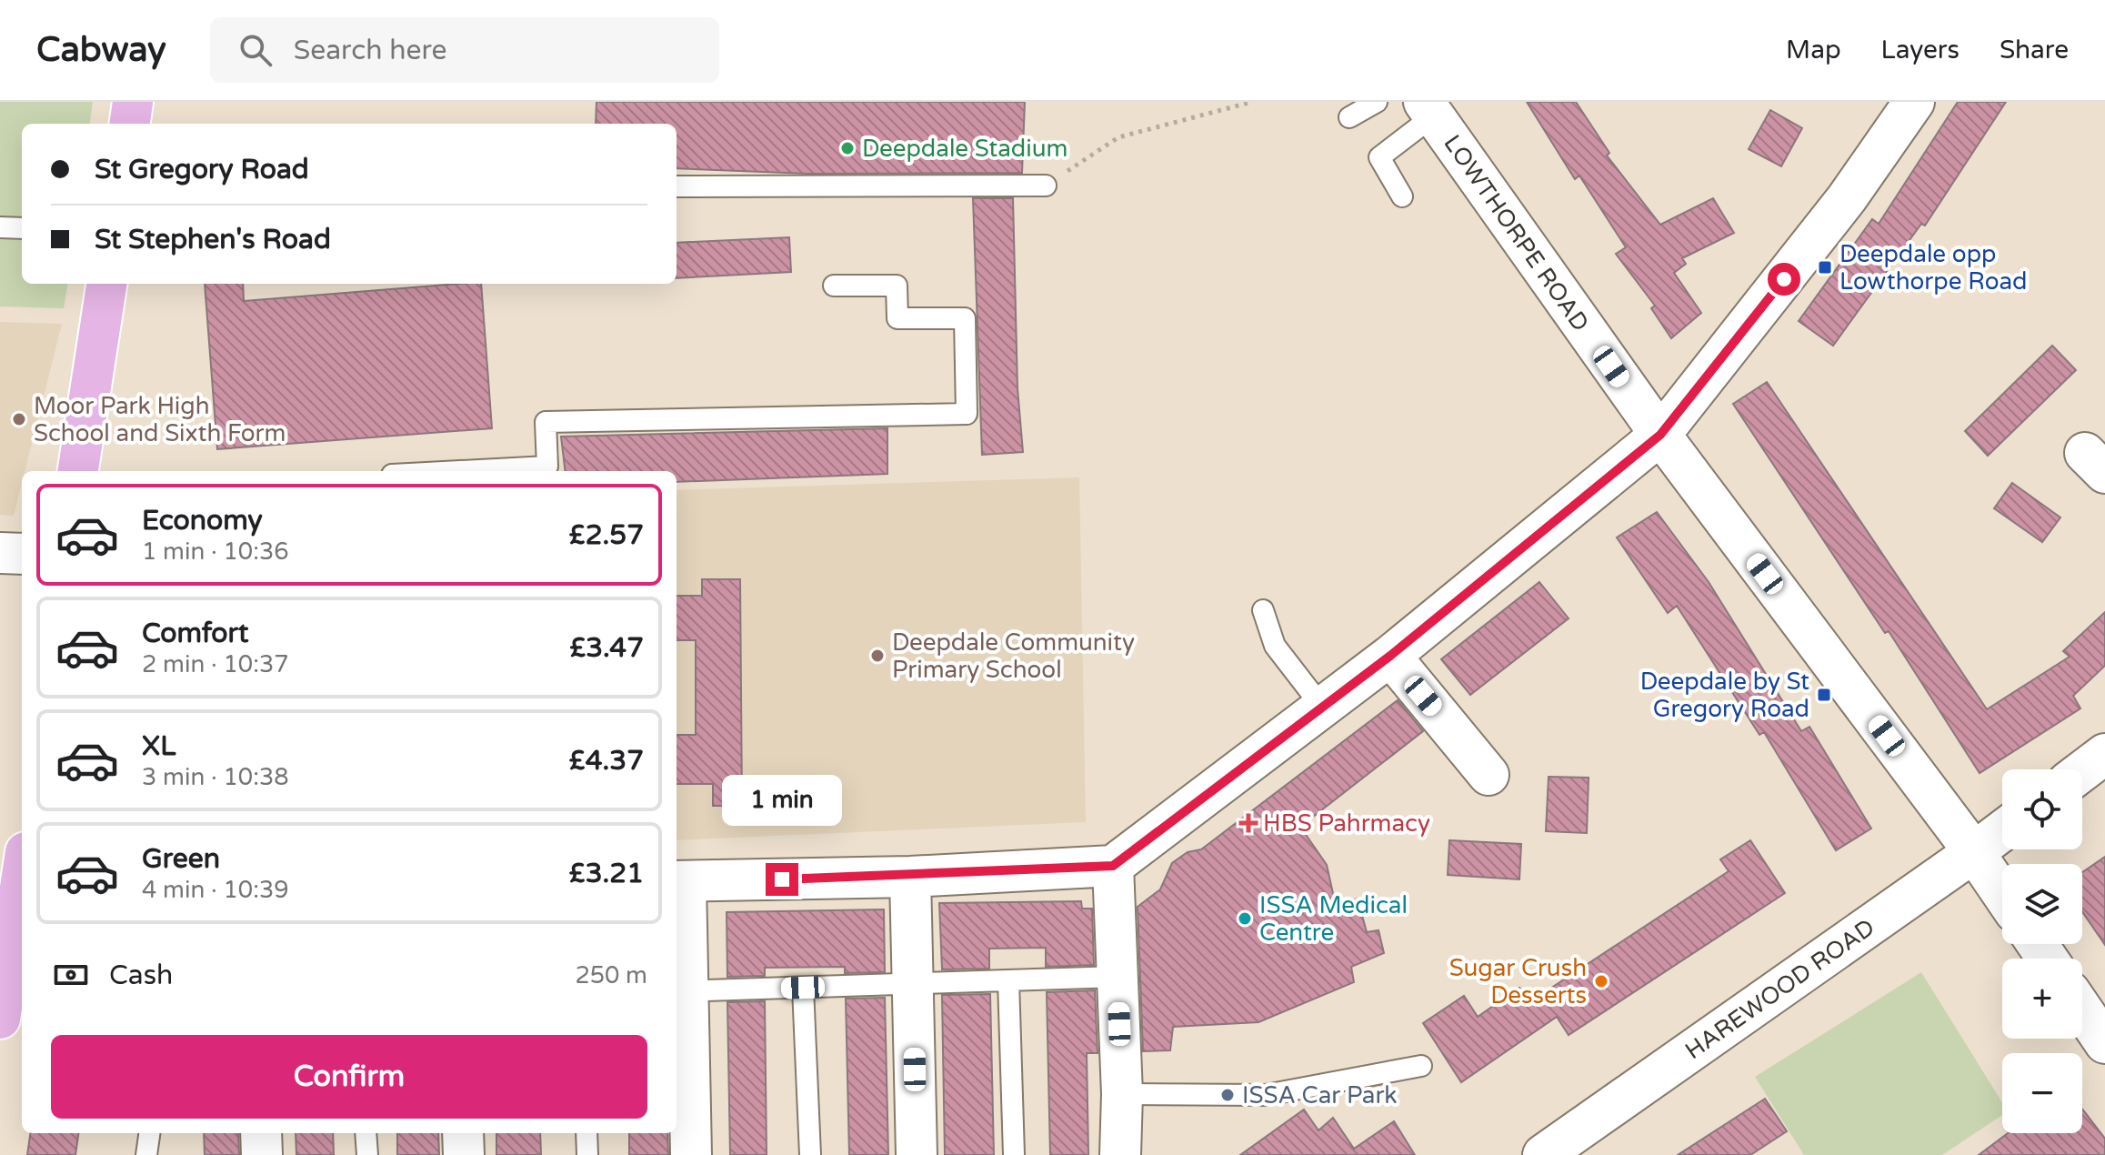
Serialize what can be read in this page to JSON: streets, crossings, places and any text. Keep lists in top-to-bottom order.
{
  "streets": {
    "street": ["LOWTHORPE ROAD", "HAREWOOD ROAD"]
  },
  "crossings": [
    ["LOWTHORPE ROAD", "HAREWOOD ROAD"]
  ],
  "places": {
    "other": [
      "Deepdale Stadium",
      "Moor Park High School and Sixth Form",
      "Deepdale Community Primary School",
      "ISSA Medical Centre",
      "Sugar Crush Desserts",
      "ISSA Car Park"
    ],
    "transit": ["Deepdale opp Lowthorpe Road", "Deepdale by St Gregory Road"],
    "health": ["HBS Pahrmacy"]
  },
  "page": {
    "header": "Cabway",
    "search": "Search here",
    "nav": ["Map", "Layers", "Share"],
    "banner": ["St Gregory Road", "St Stephen's Road"],
    "list": [
      {
        "name": "Economy",
        "note": "1 min · 10:36",
        "value": "£2.57"
      },
      {
        "name": "Comfort",
        "note": "2 min · 10:37",
        "value": "£3.47"
      },
      {
        "name": "XL",
        "note": "3 min · 10:38",
        "value": "£4.37"
      },
      {
        "name": "Green",
        "note": "4 min · 10:39",
        "value": "£3.21"
      }
    ],
    "map_buttons": ["+", "−"],
    "bubble": "1 min",
    "pay": ["Cash", "250 m"],
    "buttons": "Confirm"
  }
}
